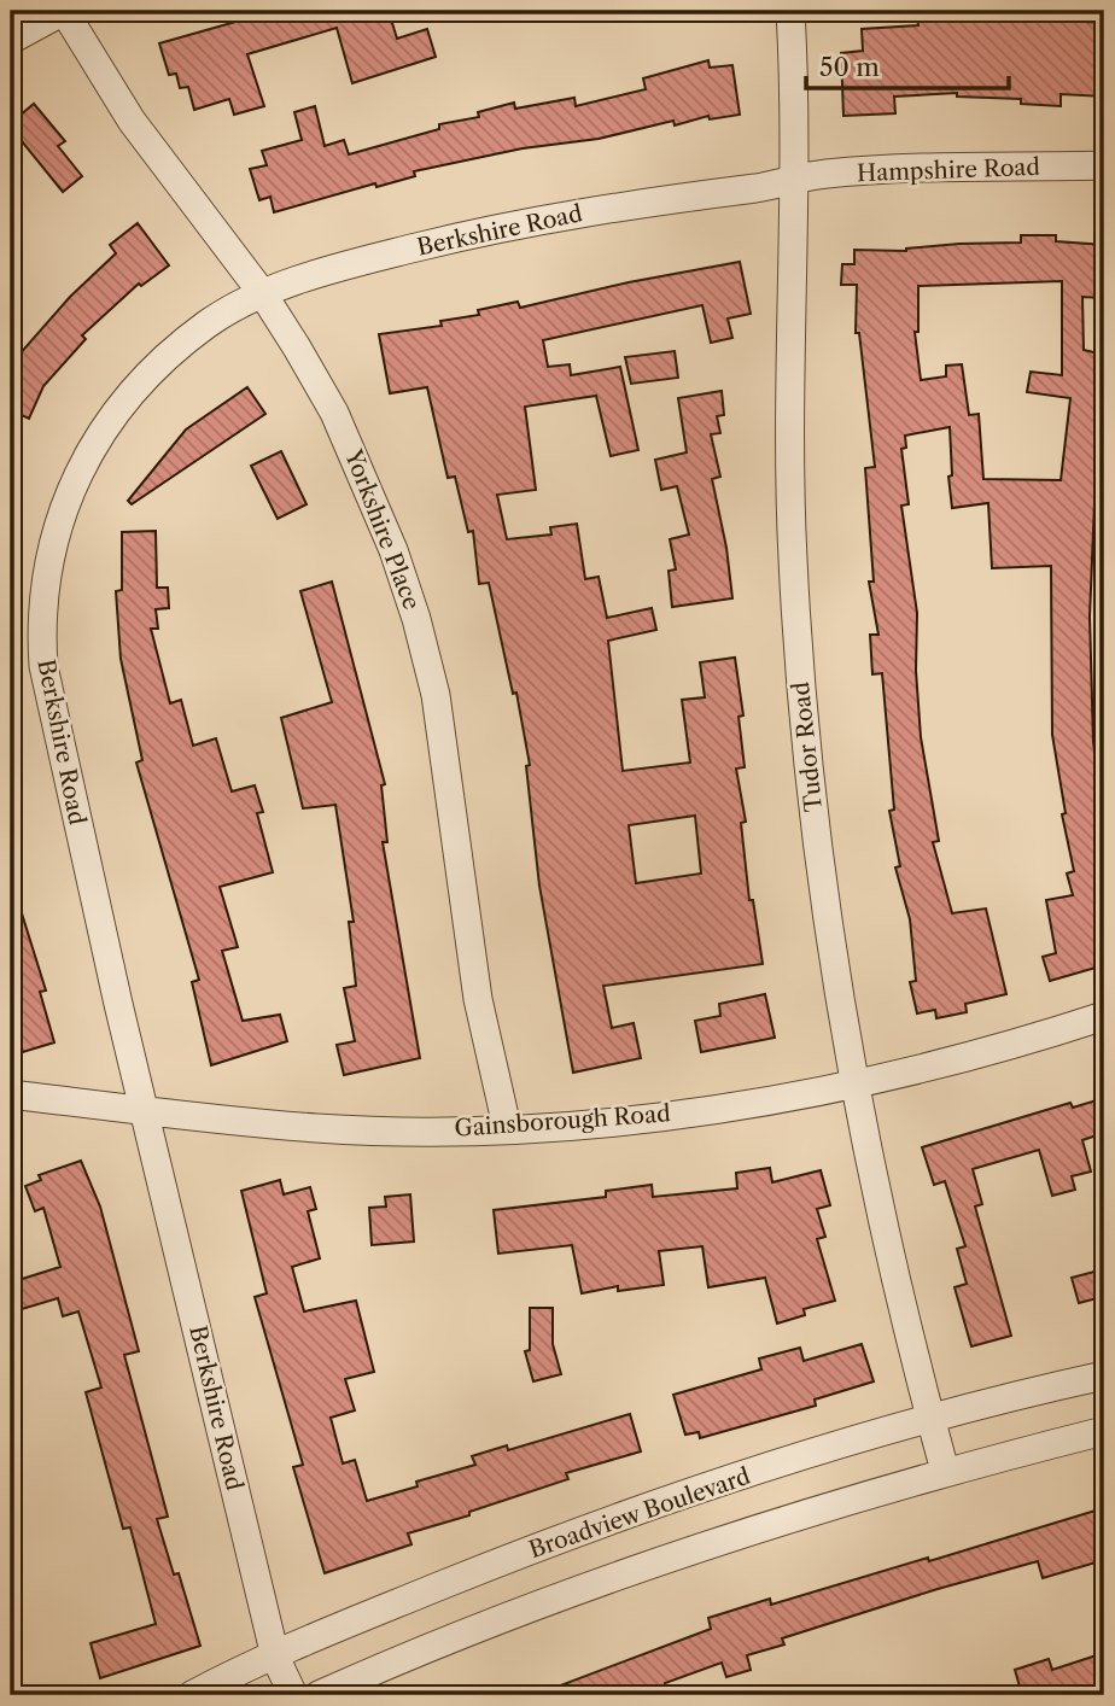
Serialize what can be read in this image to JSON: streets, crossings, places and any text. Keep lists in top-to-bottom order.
{
  "streets": {
    "street": [
      "Hampshire Road",
      "Berkshire Road",
      "Yorkshire Place",
      "Tudor Road",
      "Gainsborough Road",
      "Broadview Boulevard"
    ]
  },
  "crossings": [
    ["Hampshire Road", "Berkshire Road"],
    ["Hampshire Road", "Tudor Road"],
    ["Berkshire Road", "Yorkshire Place"],
    ["Berkshire Road", "Tudor Road"],
    ["Berkshire Road", "Gainsborough Road"],
    ["Berkshire Road", "Broadview Boulevard"],
    ["Yorkshire Place", "Gainsborough Road"],
    ["Tudor Road", "Gainsborough Road"],
    ["Tudor Road", "Broadview Boulevard"]
  ],
  "scale_bar": "50 m"
}
